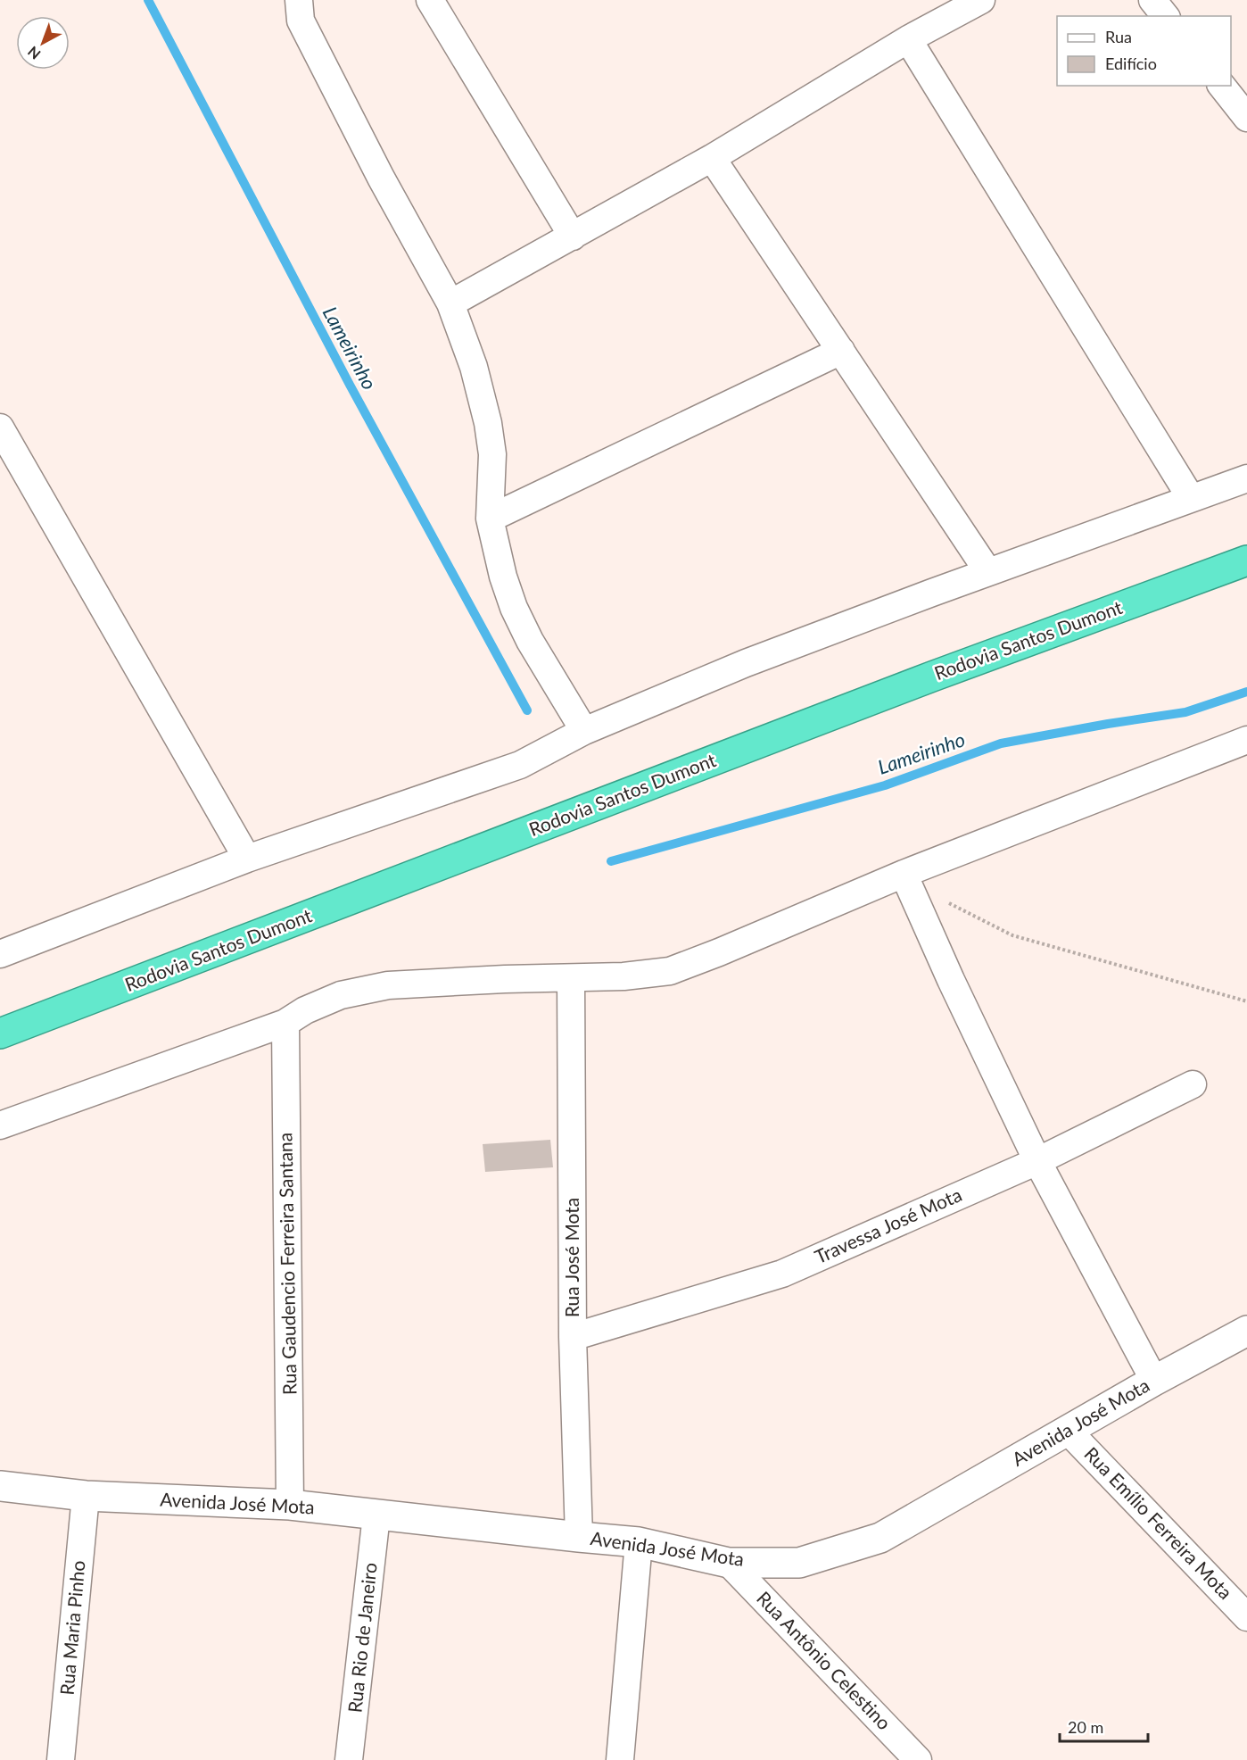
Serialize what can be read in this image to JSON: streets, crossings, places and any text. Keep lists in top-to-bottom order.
{
  "streets": {
    "highway": ["Rodovia Santos Dumont"],
    "main road": ["Avenida José Mota"],
    "street": [
      "Travessa José Mota",
      "Rua José Mota",
      "Rua Gaudencio Ferreira Santana",
      "Rua Emílio Ferreira Mota",
      "Rua Maria Pinho",
      "Rua Rio de Janeiro",
      "Rua Antônio Celestino"
    ]
  },
  "crossings": [
    ["Travessa José Mota", "Rua José Mota"],
    ["Rua José Mota", "Avenida José Mota"],
    ["Rua Gaudencio Ferreira Santana", "Avenida José Mota"],
    ["Avenida José Mota", "Rua Emílio Ferreira Mota"],
    ["Avenida José Mota", "Rua Maria Pinho"],
    ["Avenida José Mota", "Rua Rio de Janeiro"],
    ["Avenida José Mota", "Rua Antônio Celestino"]
  ],
  "water": ["Lameirinho"],
  "legend": ["Rua", "Edifício"],
  "scale_bar": "20 m",
  "north": "bottom left"
}
